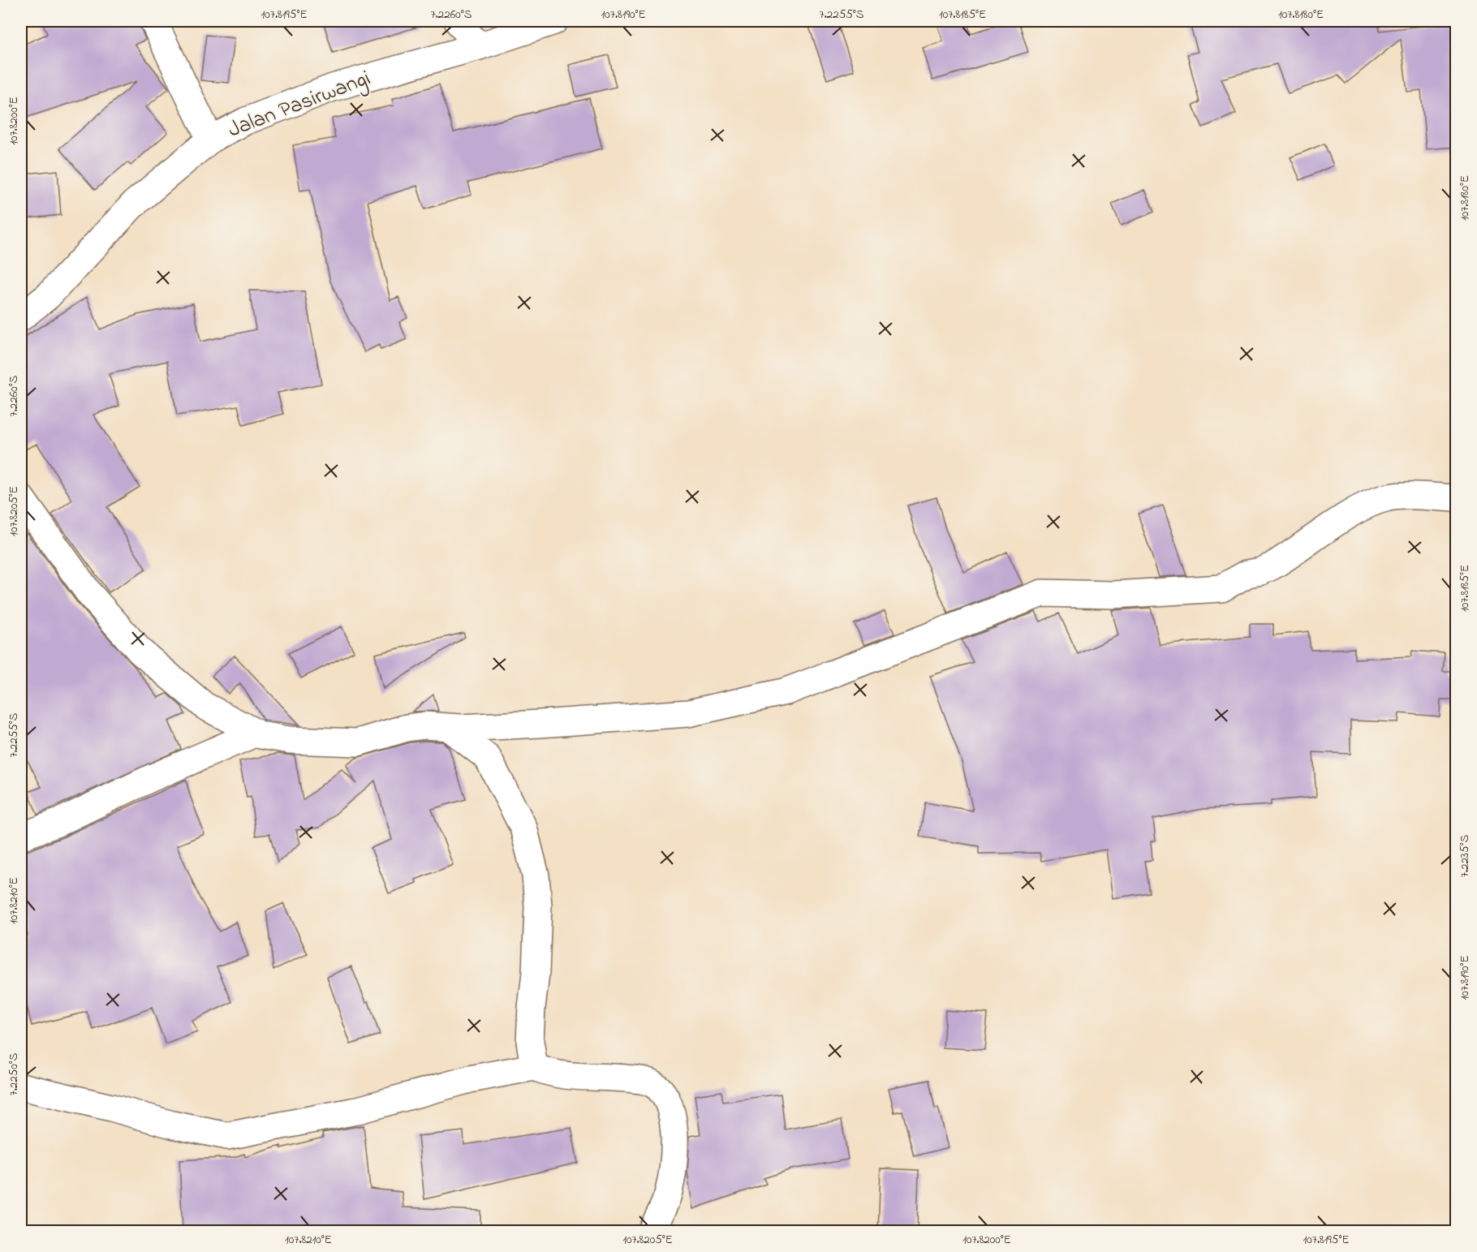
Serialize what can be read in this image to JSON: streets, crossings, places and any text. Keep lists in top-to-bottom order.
{
  "streets": {
    "street": ["Jalan Pasirwangi"]
  },
  "coordinates": [
    "107.8195°E",
    "7.2260°S",
    "107.8190°E",
    "7.2255°S",
    "107.8185°E",
    "107.8180°E",
    "107.8200°E",
    "107.8205°E",
    "7.2235°S",
    "107.8210°E",
    "7.2250°S"
  ]
}
